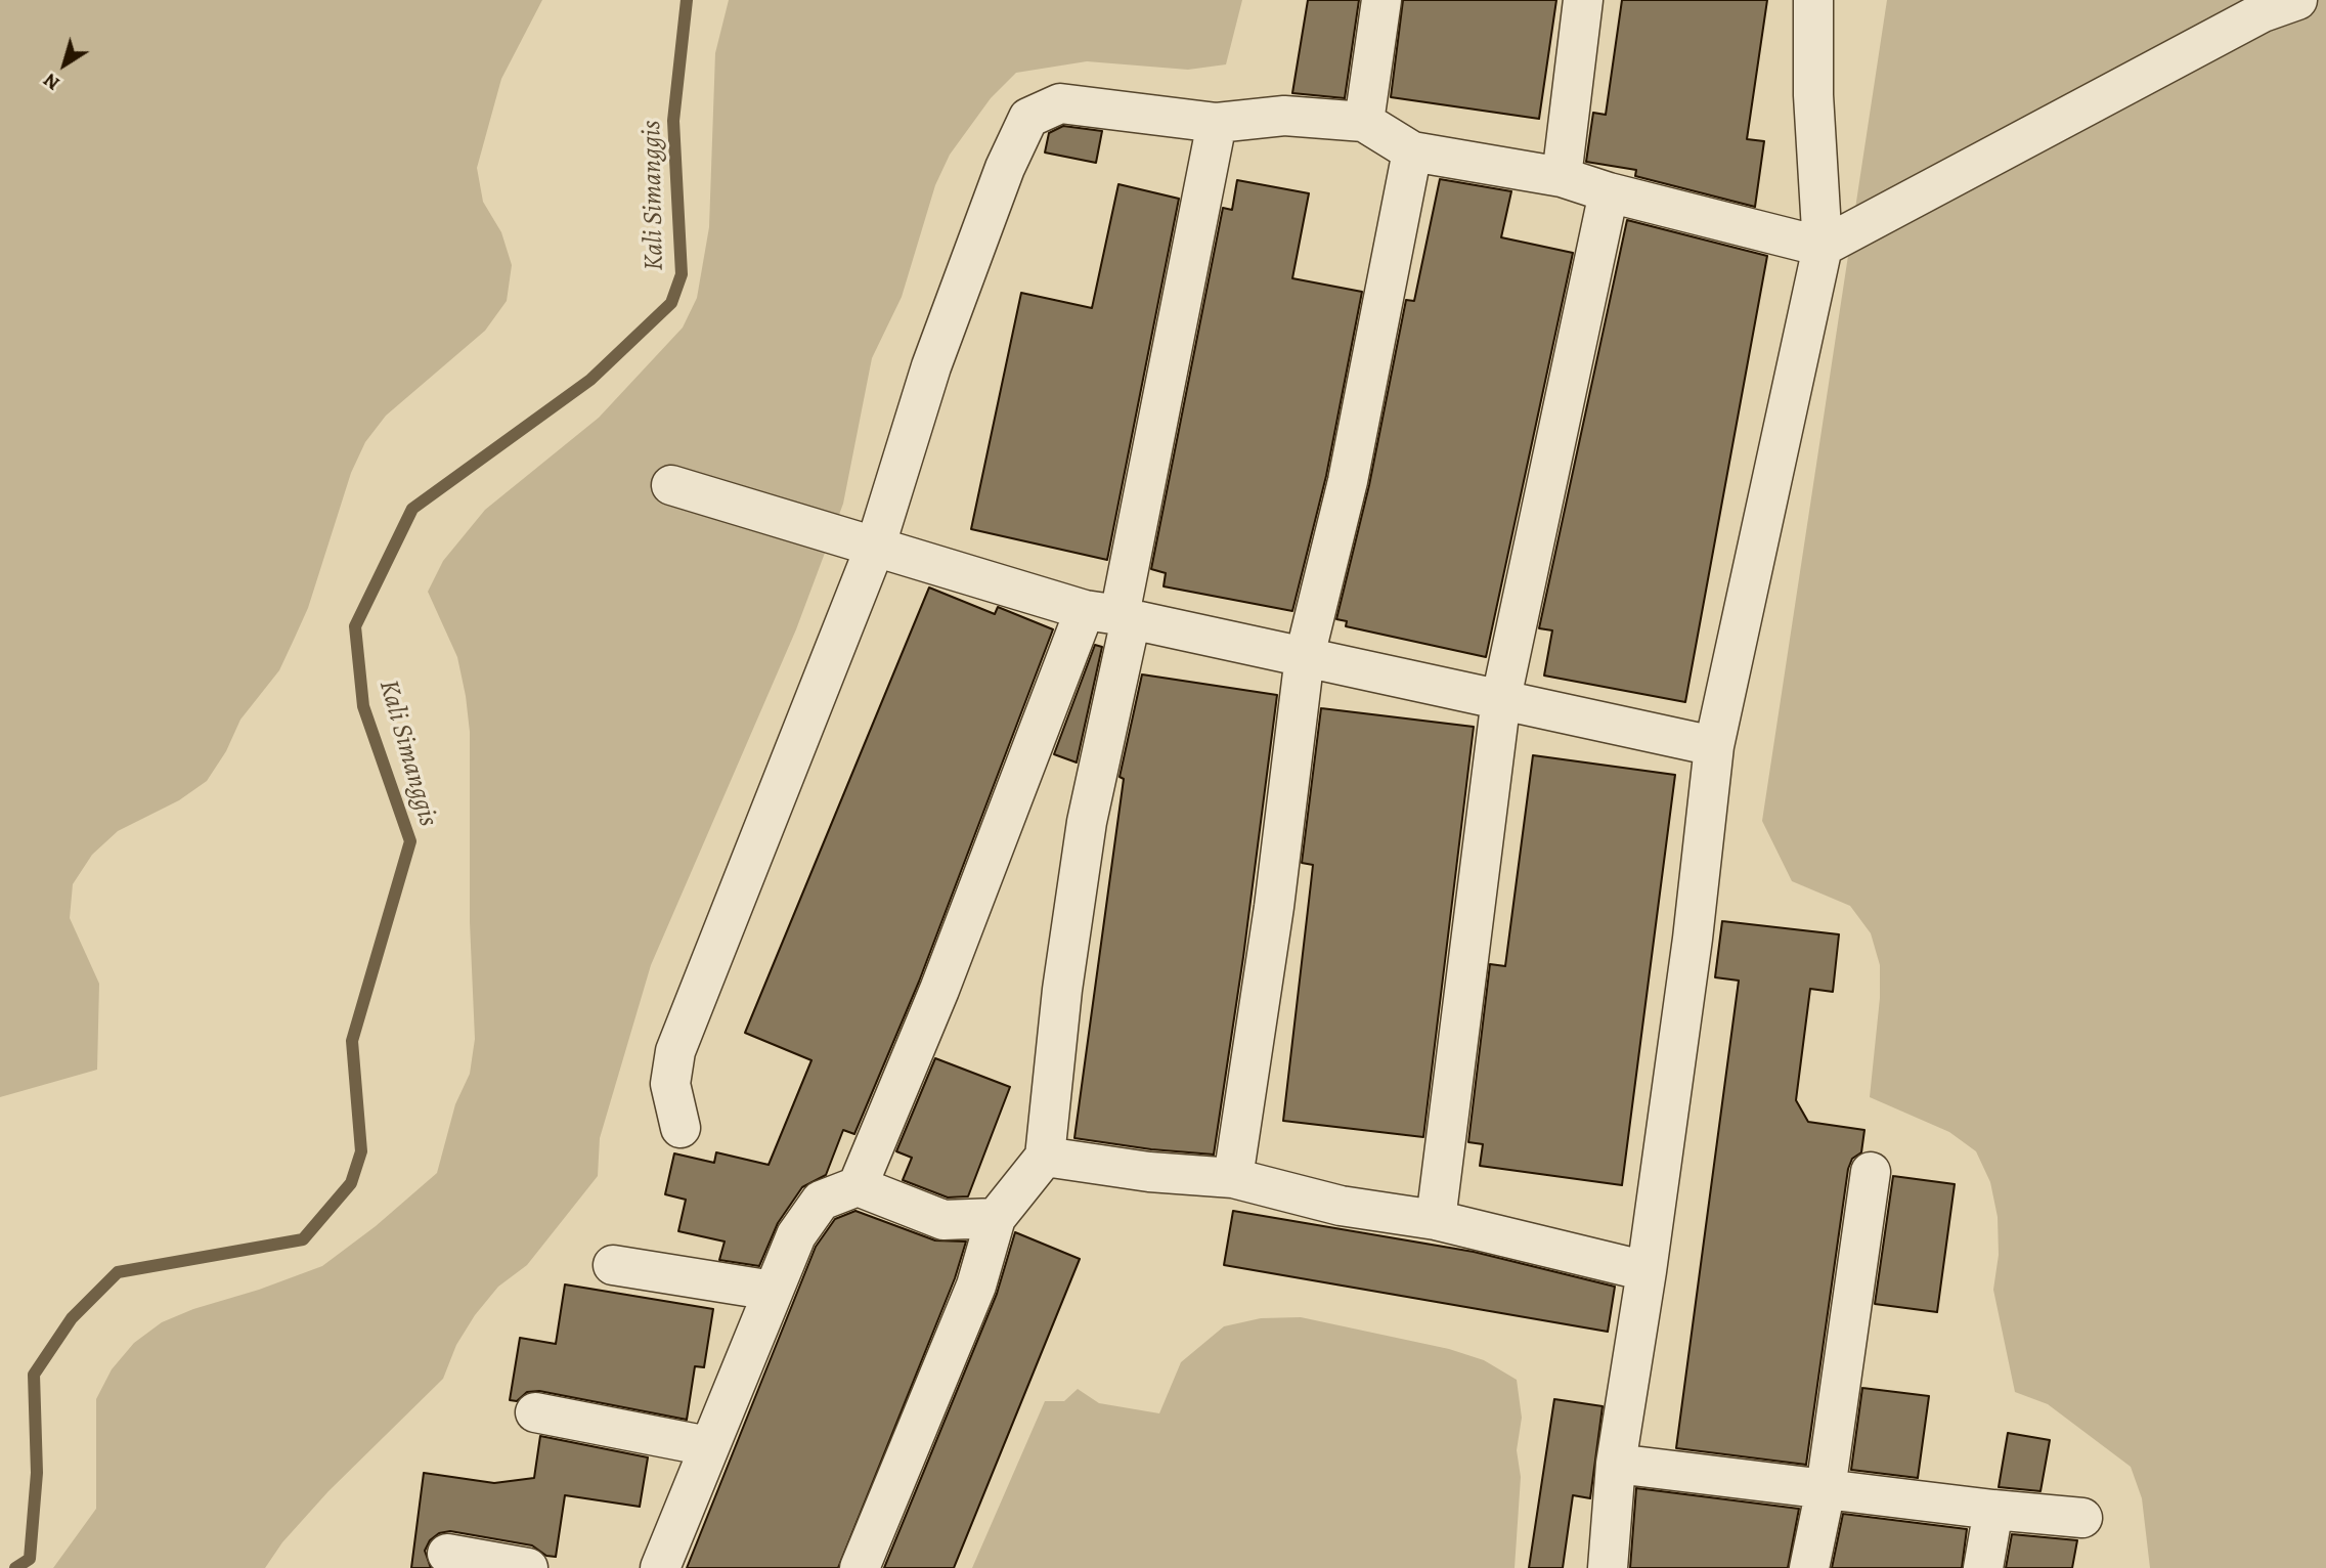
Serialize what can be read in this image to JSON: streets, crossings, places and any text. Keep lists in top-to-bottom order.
{
  "water": ["Kali Simanggis"],
  "north": "bottom left"
}
